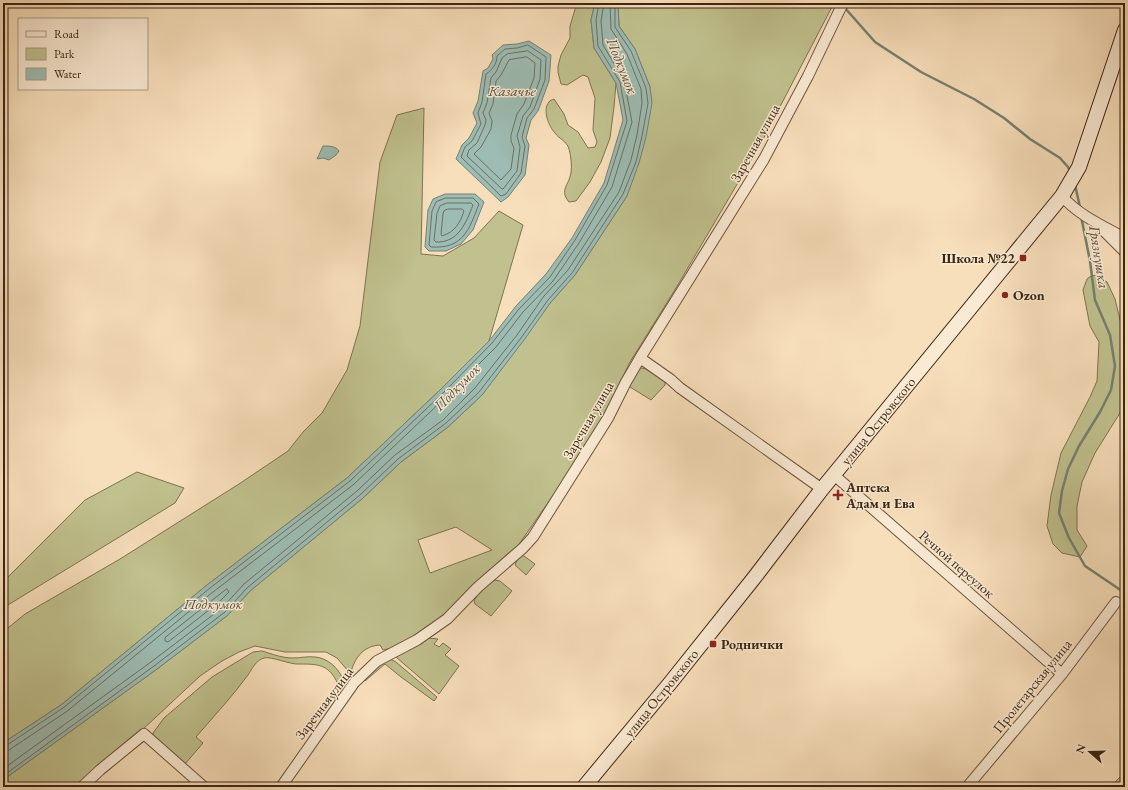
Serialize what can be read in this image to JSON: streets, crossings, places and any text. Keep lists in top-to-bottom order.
{
  "streets": {
    "street": [
      "Заречная улица",
      "улица Островского",
      "Речной переулок",
      "Пролетарская улица"
    ]
  },
  "crossings": [
    ["улица Островского", "Речной переулок"],
    ["Речной переулок", "Пролетарская улица"]
  ],
  "water": ["Подкумок", "Казачье", "Грязнушка"],
  "places": {
    "transit": ["Школа №22", "Роднички"],
    "other": ["Ozon"],
    "health": ["Аптека Адам и Ева"]
  },
  "legend": ["Road", "Park", "Water"],
  "north": "left"
}
